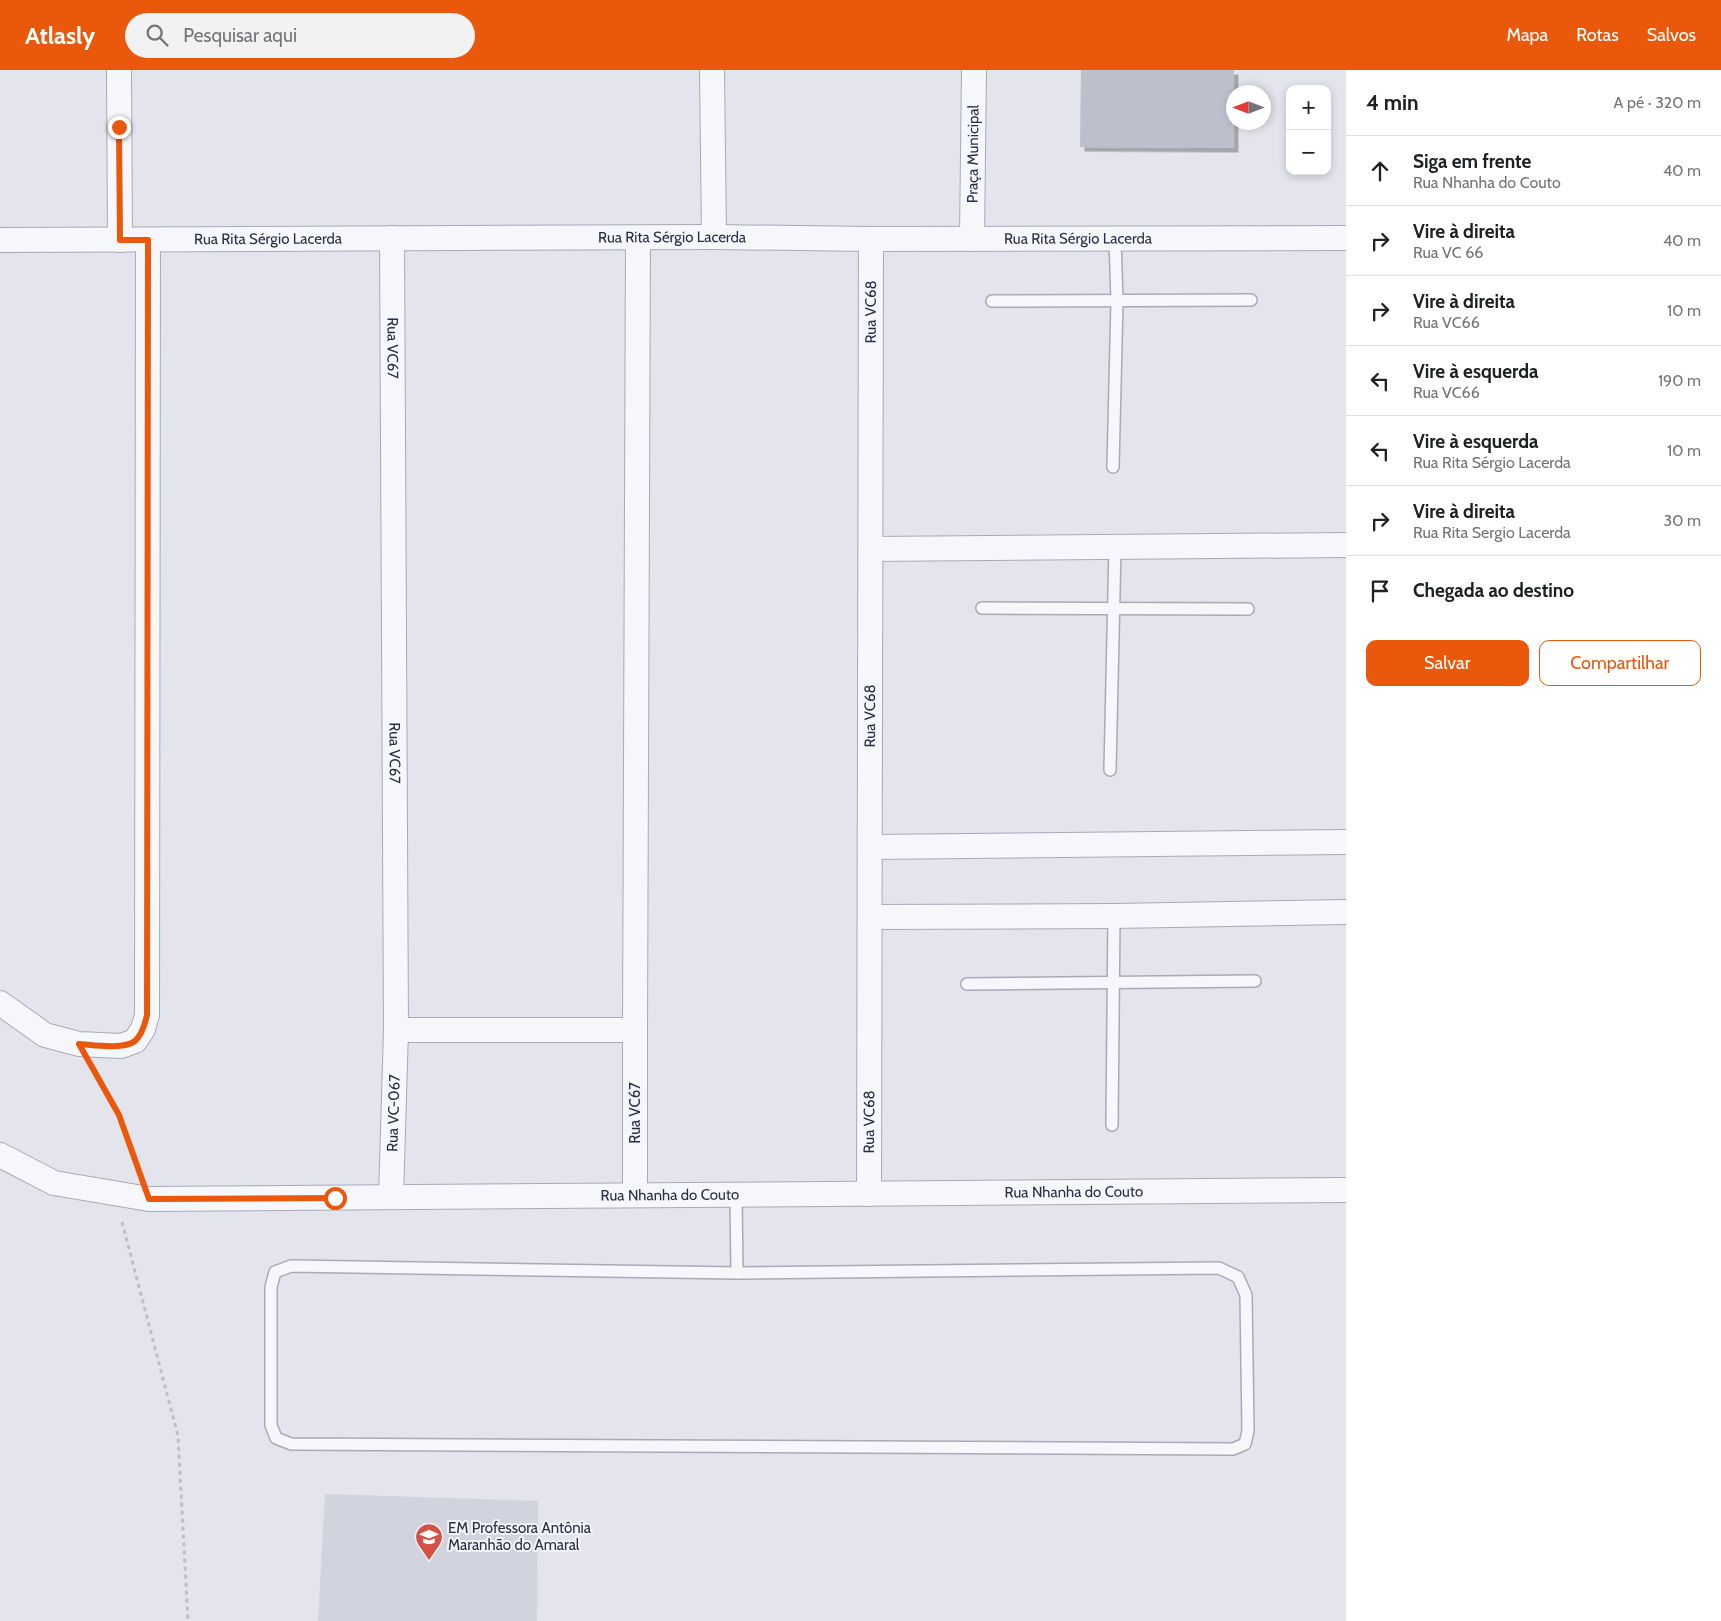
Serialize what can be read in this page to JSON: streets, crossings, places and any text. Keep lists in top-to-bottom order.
{
  "streets": {
    "street": [
      "Praça Municipal",
      "Rua Rita Sérgio Lacerda",
      "Rua VC68",
      "Rua VC67",
      "Rua VC-067",
      "Rua Nhanha do Couto"
    ]
  },
  "crossings": [
    ["Praça Municipal", "Rua Rita Sérgio Lacerda"],
    ["Rua Rita Sérgio Lacerda", "Rua VC68"],
    ["Rua Rita Sérgio Lacerda", "Rua VC67"],
    ["Rua VC68", "Rua Nhanha do Couto"],
    ["Rua VC67", "Rua VC-067"],
    ["Rua VC67", "Rua Nhanha do Couto"],
    ["Rua VC-067", "Rua Nhanha do Couto"]
  ],
  "places": {
    "school or university": ["EM Professora Antônia Maranhão do Amaral"]
  },
  "north": "left",
  "page": {
    "header": "Atlasly",
    "search": "Pesquisar aqui",
    "nav": ["Mapa", "Rotas", "Salvos"],
    "heading": ["4 min", "A pé · 320 m"],
    "map_buttons": ["+", "−"],
    "list": [
      ["Siga em frente", "Rua Nhanha do Couto", "40 m"],
      ["Vire à direita", "Rua VC 66", "40 m"],
      ["Vire à direita", "Rua VC66", "10 m"],
      ["Vire à esquerda", "Rua VC66", "190 m"],
      ["Vire à esquerda", "Rua Rita Sérgio Lacerda", "10 m"],
      ["Vire à direita", "Rua Rita Sergio Lacerda", "30 m"],
      "Chegada ao destino"
    ],
    "buttons": ["Salvar", "Compartilhar"]
  }
}
